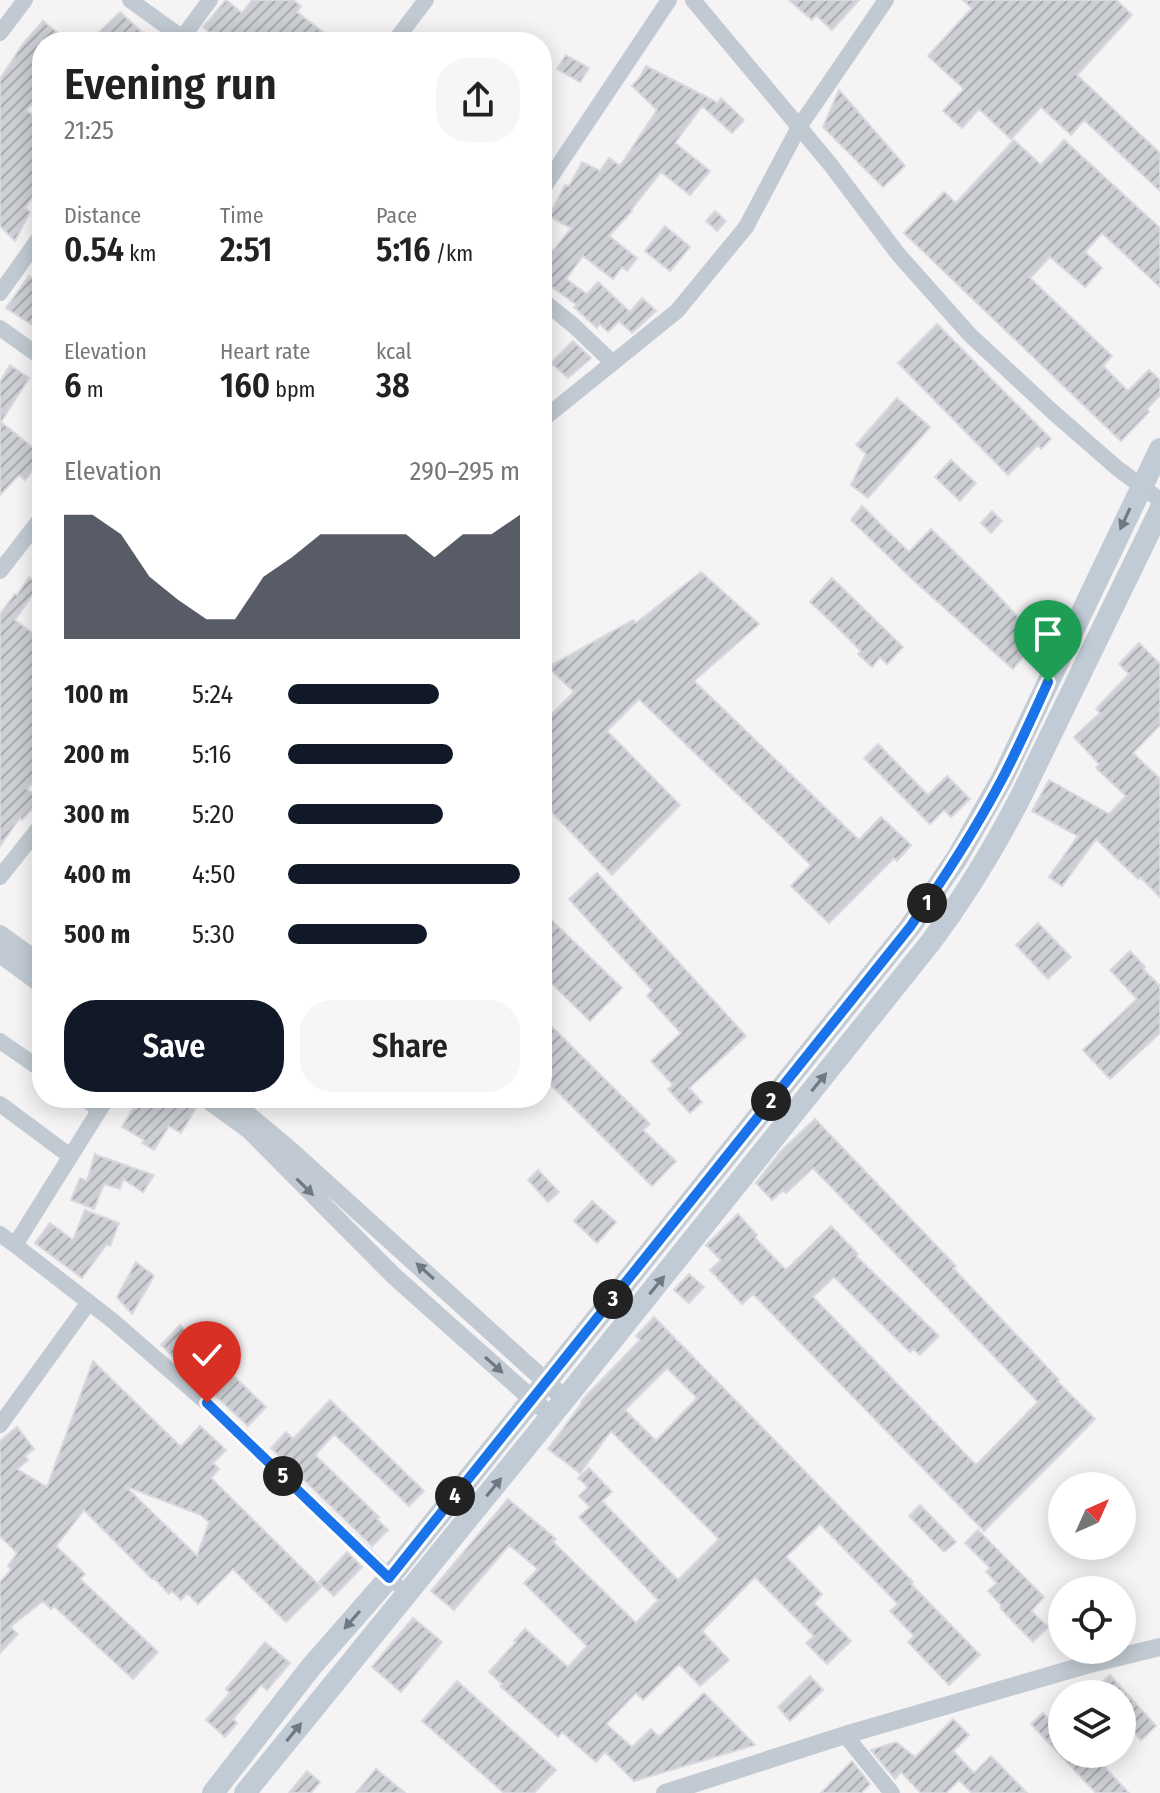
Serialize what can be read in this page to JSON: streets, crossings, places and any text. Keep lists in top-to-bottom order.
{
  "north": "top right",
  "page": {
    "heading": ["Evening run", "21:25"],
    "stats": [
      ["Distance", "0.54 km"],
      ["Time", "2:51"],
      ["Pace", "5:16 /km"],
      ["Elevation", "6 m"],
      ["Heart rate", "160 bpm"],
      ["kcal", "38"]
    ],
    "chart": ["Elevation", "290–295 m"],
    "list": [
      {
        "name": "100 m",
        "note": "5:24"
      },
      {
        "name": "200 m",
        "note": "5:16"
      },
      {
        "name": "300 m",
        "note": "5:20"
      },
      {
        "name": "400 m",
        "note": "4:50"
      },
      {
        "name": "500 m",
        "note": "5:30"
      }
    ],
    "pins": [
      "1",
      "2",
      "3",
      "5",
      "4"
    ],
    "buttons": ["Save", "Share"]
  }
}
